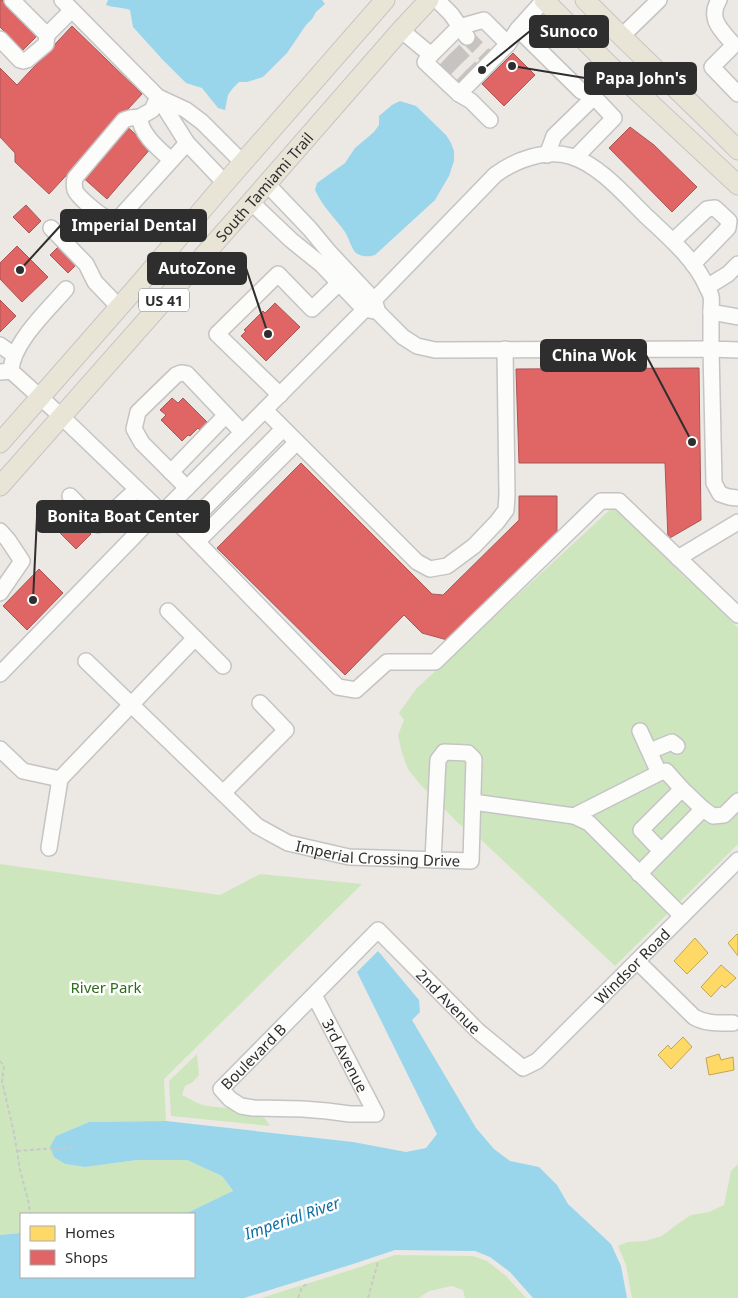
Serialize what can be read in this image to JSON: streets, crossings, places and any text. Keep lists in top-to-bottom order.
{
  "streets": {
    "main road": ["South Tamiami Trail", "US 41"],
    "street": [
      "Imperial Crossing Drive",
      "Windsor Road",
      "2nd Avenue",
      "3rd Avenue",
      "Boulevard B"
    ]
  },
  "crossings": [
    ["Windsor Road", "2nd Avenue"],
    ["2nd Avenue", "Boulevard B"],
    ["3rd Avenue", "Boulevard B"]
  ],
  "water": ["Imperial River"],
  "parks": ["River Park"],
  "places": [
    "Papa John's",
    "Sunoco",
    "Imperial Dental",
    "AutoZone",
    "China Wok",
    "Bonita Boat Center"
  ],
  "legend": ["Homes", "Shops"]
}
